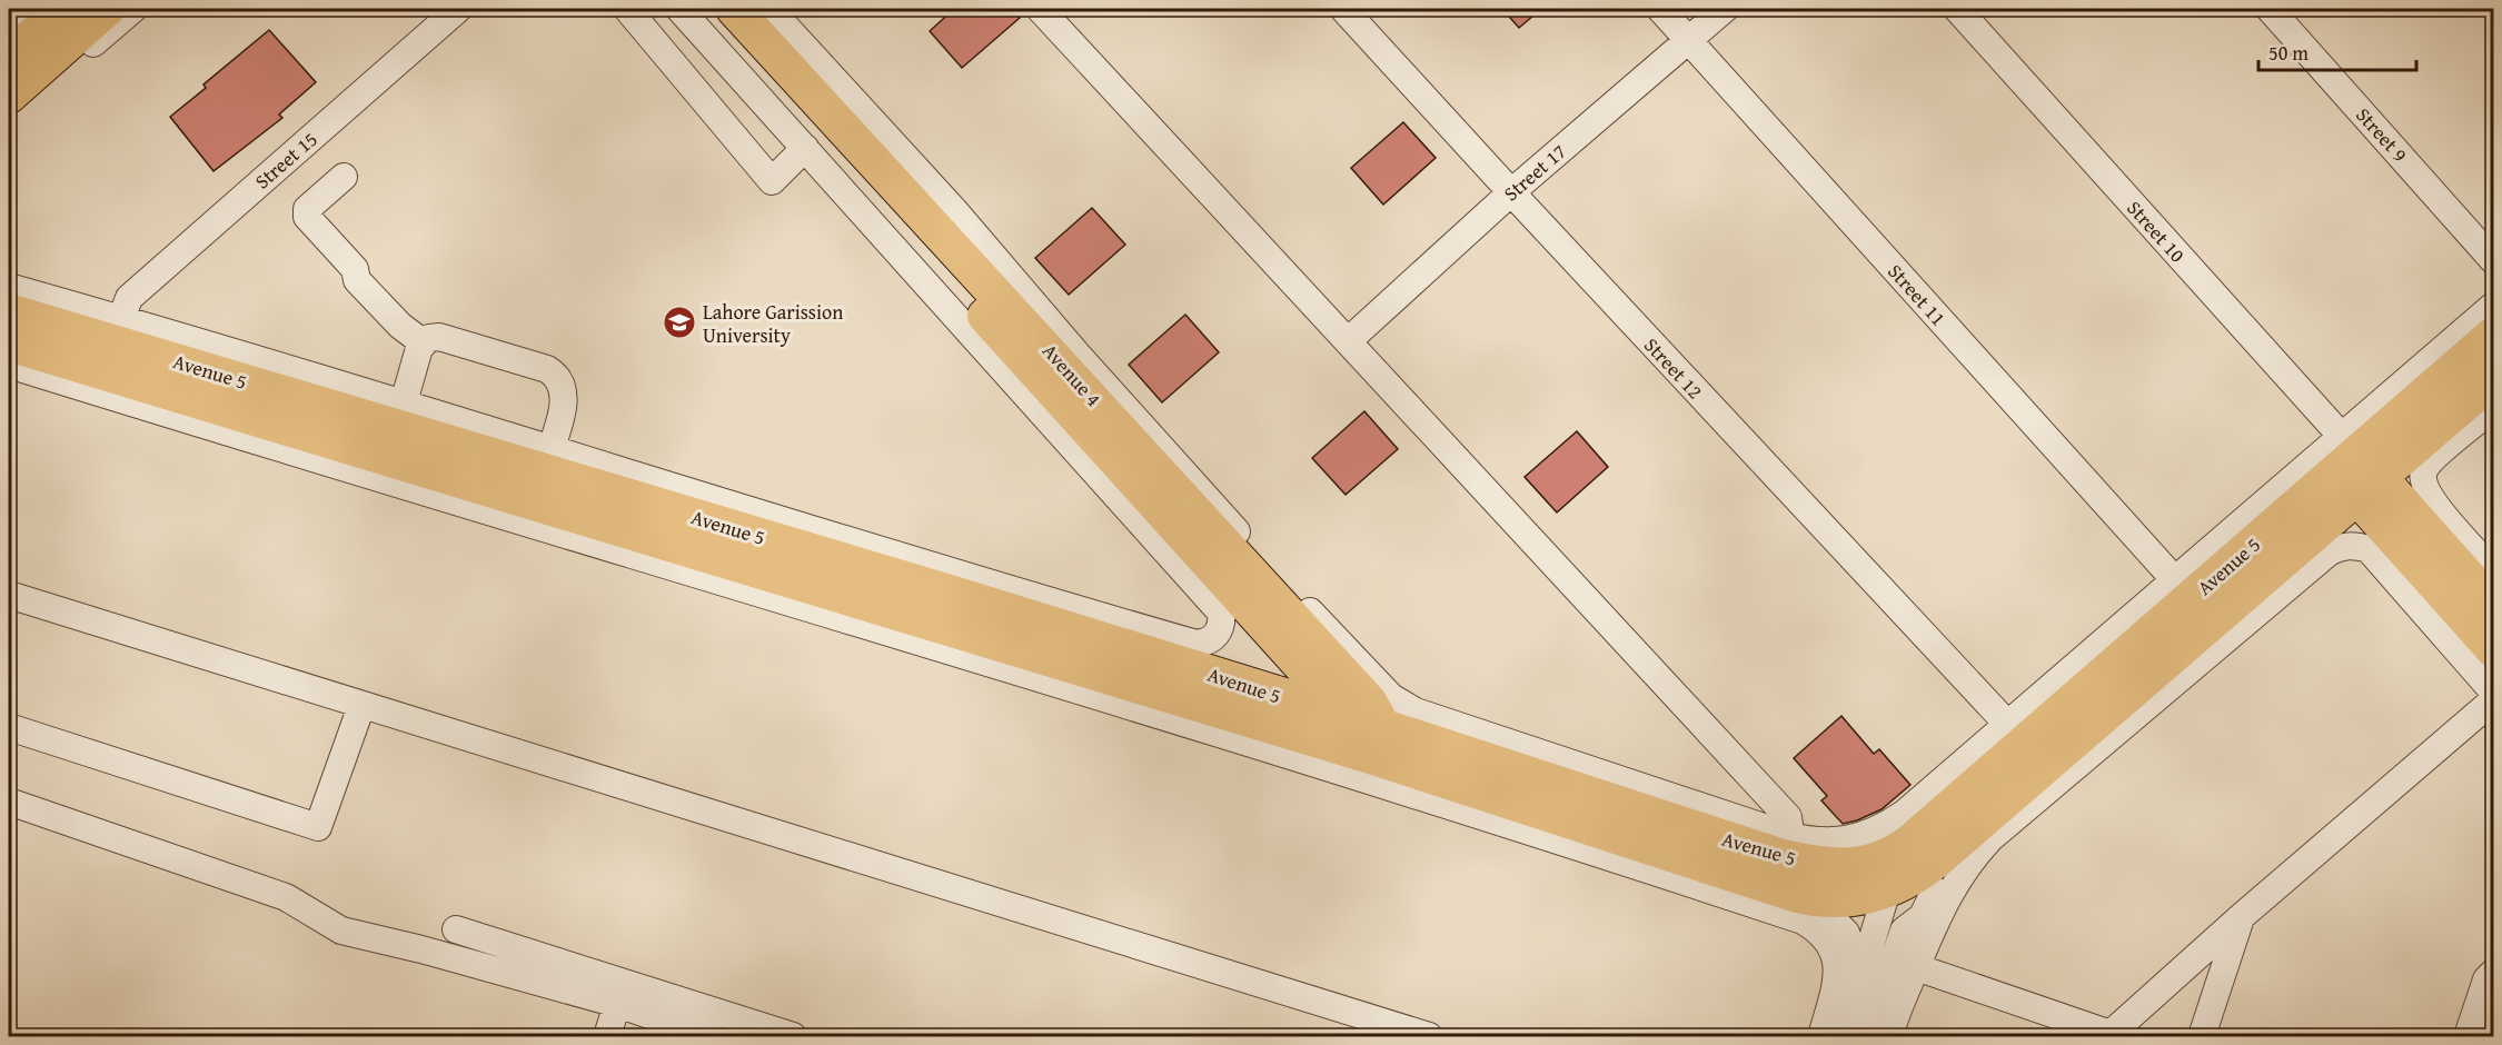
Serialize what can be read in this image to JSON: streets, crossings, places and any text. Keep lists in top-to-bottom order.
{
  "streets": {
    "main road": ["Avenue 5", "Avenue 4"],
    "street": [
      "Street 9",
      "Street 15",
      "Street 17",
      "Street 10",
      "Street 11",
      "Street 12"
    ]
  },
  "crossings": [
    ["Street 17", "Street 11"],
    ["Street 17", "Street 12"],
    ["Street 10", "Avenue 5"],
    ["Avenue 5", "Avenue 4"]
  ],
  "places": {
    "school or university": ["Lahore Garission University"]
  },
  "scale_bar": "50 m"
}
